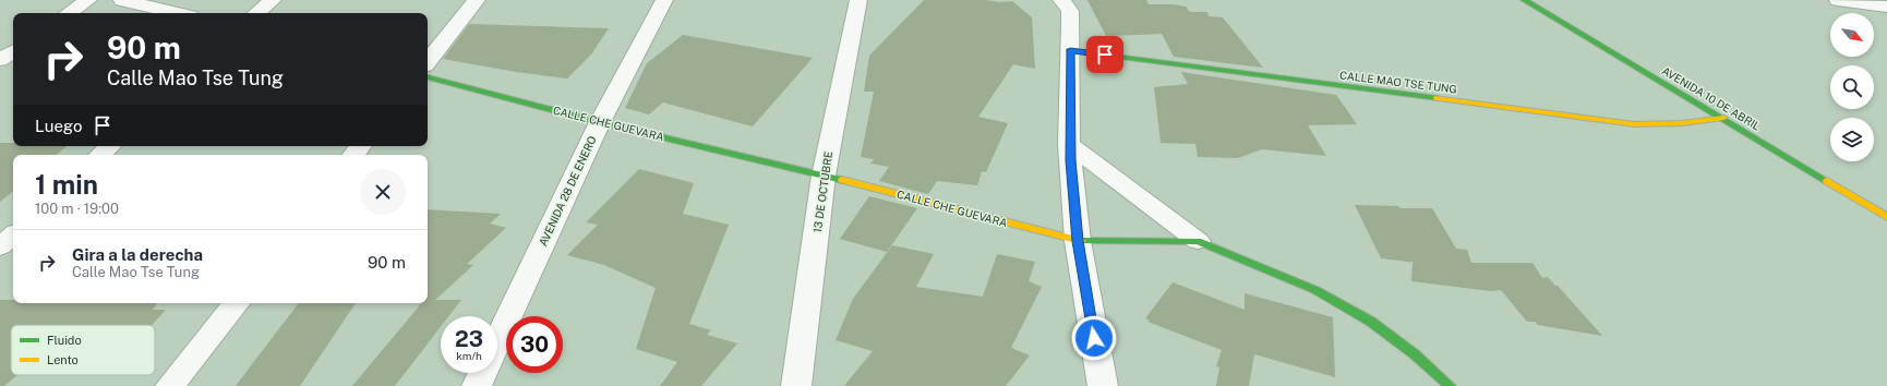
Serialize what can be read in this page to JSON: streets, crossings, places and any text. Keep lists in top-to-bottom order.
{
  "streets": {
    "street": [
      "CALLE MAO TSE TUNG",
      "AVENIDA 10 DE ABRIL",
      "CALLE CHE GUEVARA",
      "AVENIDA 28 DE ENERO",
      "13 DE OCTUBRE"
    ]
  },
  "crossings": [
    ["CALLE MAO TSE TUNG", "AVENIDA 10 DE ABRIL"],
    ["CALLE CHE GUEVARA", "AVENIDA 28 DE ENERO"],
    ["CALLE CHE GUEVARA", "13 DE OCTUBRE"]
  ],
  "legend": ["Fluido", "Lento"],
  "north": "bottom right",
  "page": {
    "turn": ["90 m", "Calle Mao Tse Tung"],
    "then": "Luego",
    "heading": ["1 min", "100 m · 19:00"],
    "list": [
      {
        "name": "Gira a la derecha",
        "note": "Calle Mao Tse Tung",
        "value": "90 m"
      }
    ],
    "speed": "23 km/h",
    "limit": "30"
  }
}
